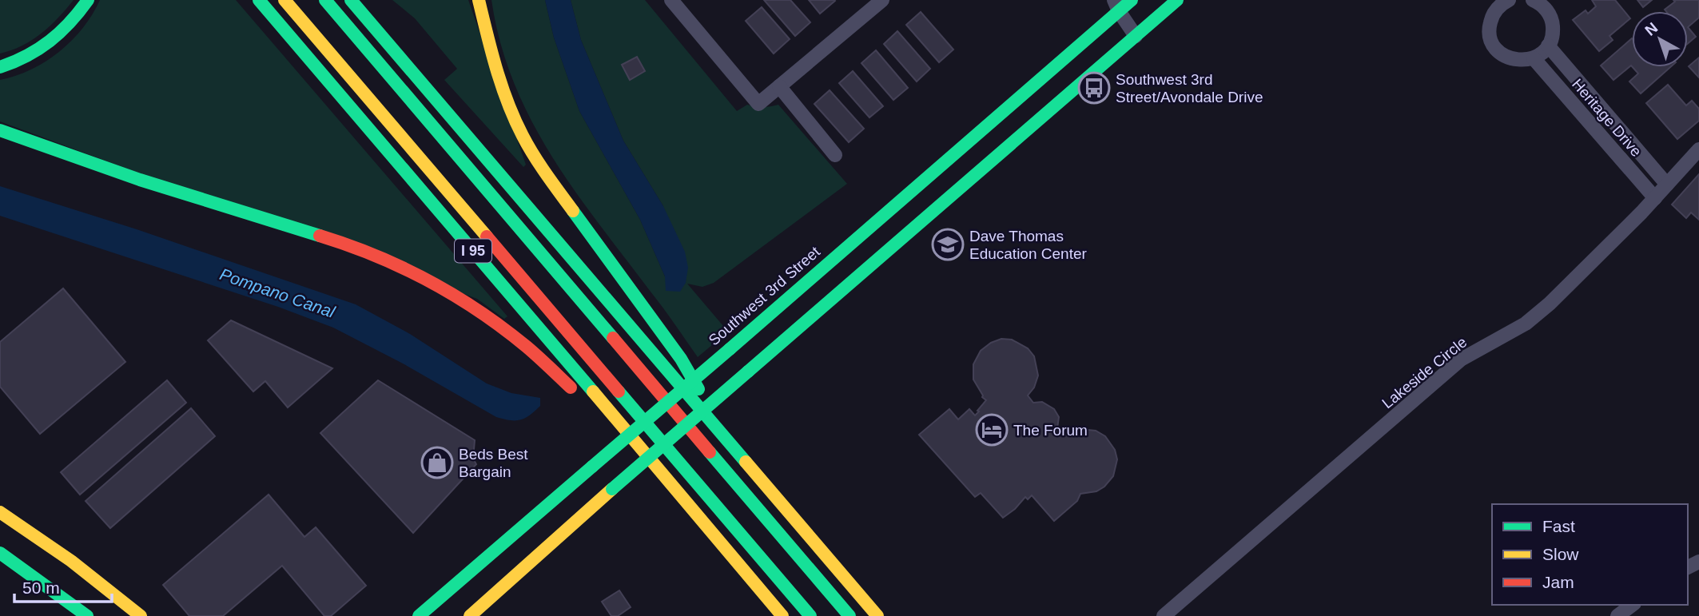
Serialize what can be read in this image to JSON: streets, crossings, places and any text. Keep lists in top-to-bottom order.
{
  "streets": {
    "main road": ["I 95", "Southwest 3rd Street"],
    "street": ["Heritage Drive", "Lakeside Circle"]
  },
  "crossings": [
    ["Heritage Drive", "Lakeside Circle"]
  ],
  "water": ["Pompano Canal"],
  "places": {
    "bus stop": ["Southwest 3rd Street/Avondale Drive"],
    "school or university": ["Dave Thomas Education Center"],
    "hotel": ["The Forum"],
    "shop": ["Beds Best Bargain"]
  },
  "legend": ["Fast", "Slow", "Jam"],
  "scale_bar": "50 m",
  "north": "top left"
}
